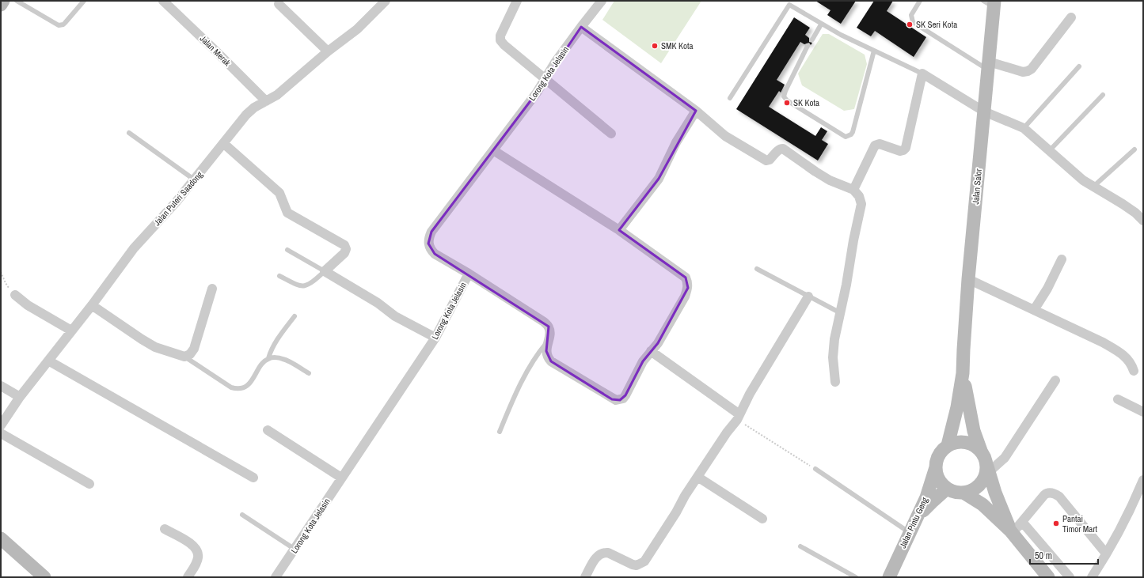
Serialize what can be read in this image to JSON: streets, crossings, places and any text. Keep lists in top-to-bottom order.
{
  "streets": {
    "main road": ["Jalan Salor", "Jalan Pintu Geng"],
    "street": ["Jalan Merak", "Lorong Kota Jelasin", "Jalan Puteri Saadong"]
  },
  "crossings": [
    ["Jalan Merak", "Jalan Puteri Saadong"],
    ["Jalan Salor", "Jalan Pintu Geng"]
  ],
  "places": [
    "SK Seri Kota",
    "SMK Kota",
    "SK Kota",
    "Pantai Timor Mart"
  ],
  "scale_bar": "50 m"
}
